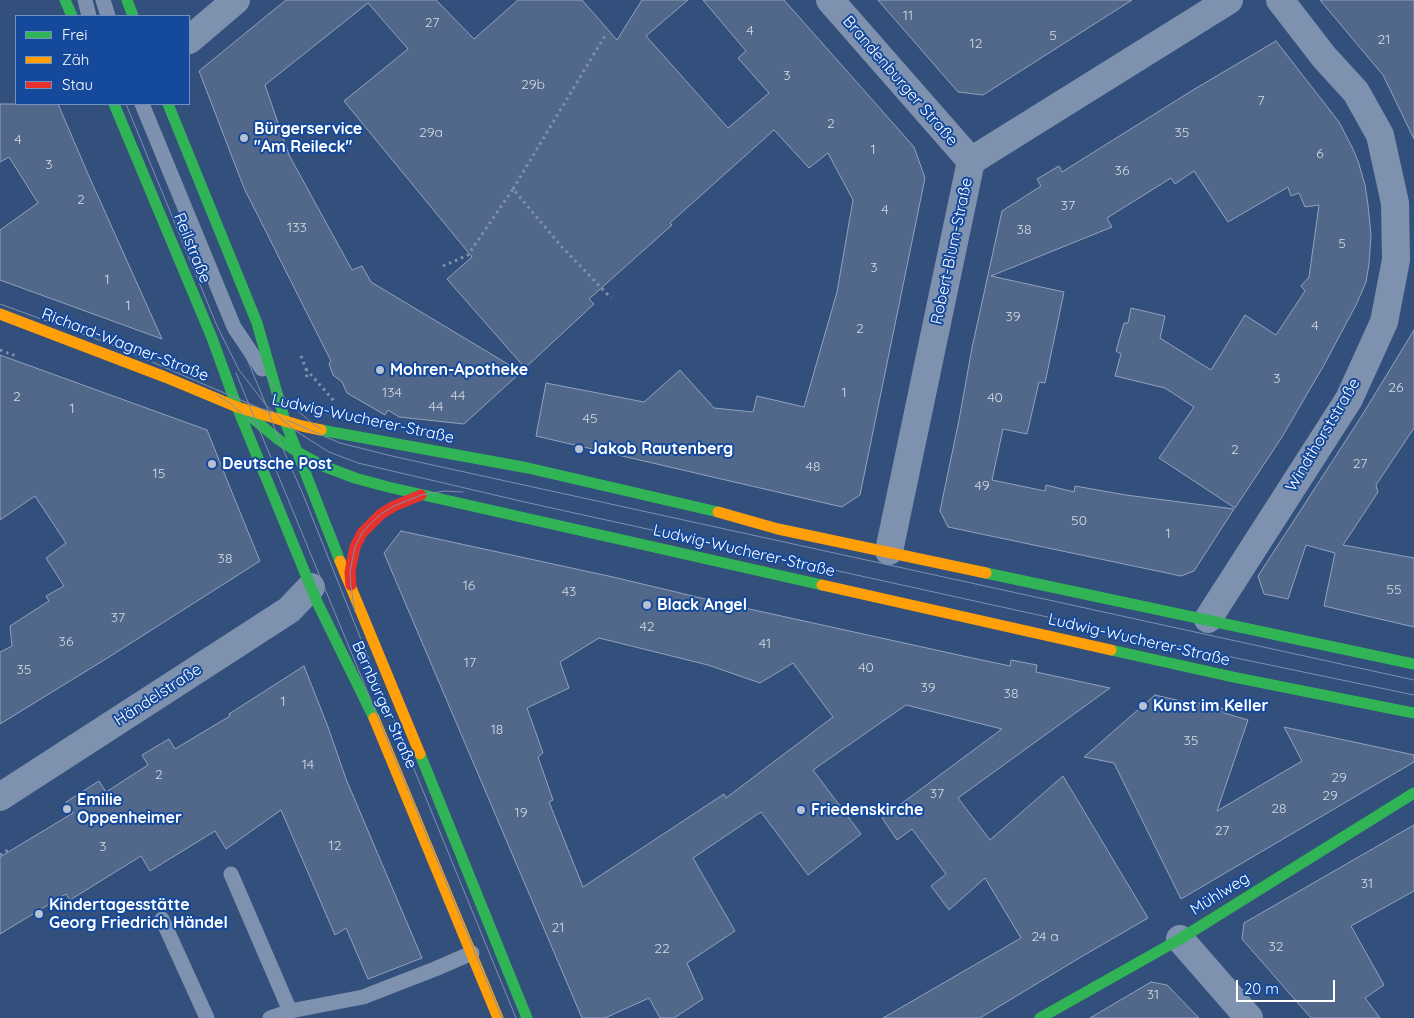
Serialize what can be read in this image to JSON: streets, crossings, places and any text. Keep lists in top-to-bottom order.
{
  "streets": {
    "street": [
      "Brandenburger Straße",
      "Reilstraße",
      "Robert-Blum-Straße",
      "Richard-Wagner-Straße",
      "Ludwig-Wucherer-Straße",
      "Windthorststraße",
      "Händelstraße",
      "Bernburger Straße",
      "Mühlweg"
    ]
  },
  "crossings": [
    ["Brandenburger Straße", "Robert-Blum-Straße"],
    ["Reilstraße", "Richard-Wagner-Straße"],
    ["Reilstraße", "Ludwig-Wucherer-Straße"],
    ["Reilstraße", "Bernburger Straße"],
    ["Robert-Blum-Straße", "Ludwig-Wucherer-Straße"],
    ["Richard-Wagner-Straße", "Ludwig-Wucherer-Straße"],
    ["Richard-Wagner-Straße", "Bernburger Straße"],
    ["Ludwig-Wucherer-Straße", "Windthorststraße"],
    ["Ludwig-Wucherer-Straße", "Bernburger Straße"],
    ["Händelstraße", "Bernburger Straße"]
  ],
  "places": [
    "Bürgerservice \"Am Reileck\"",
    "Mohren-Apotheke",
    "Jakob Rautenberg",
    "Deutsche Post",
    "Black Angel",
    "Kunst im Keller",
    "Emilie Oppenheimer",
    "Friedenskirche",
    "Kindertagesstätte Georg Friedrich Händel"
  ],
  "house_numbers": [
    "11",
    "27",
    "4",
    "5",
    "21",
    "12",
    "3",
    "29b",
    "7",
    "2",
    "29a",
    "35",
    "4",
    "1",
    "6",
    "3",
    "36",
    "2",
    "37",
    "4",
    "133",
    "38",
    "5",
    "3",
    "1",
    "1",
    "39",
    "4",
    "2",
    "3",
    "26",
    "134",
    "1",
    "44",
    "2",
    "40",
    "44",
    "1",
    "45",
    "2",
    "27",
    "48",
    "15",
    "49",
    "50",
    "1",
    "38",
    "16",
    "55",
    "43",
    "37",
    "42",
    "36",
    "41",
    "17",
    "40",
    "35",
    "39",
    "38",
    "1",
    "18",
    "35",
    "14",
    "2",
    "29",
    "37",
    "29",
    "28",
    "19",
    "27",
    "12",
    "3",
    "31",
    "21",
    "24 a",
    "32",
    "22",
    "31"
  ],
  "legend": ["Frei", "Zäh", "Stau"],
  "scale_bar": "20 m"
}
